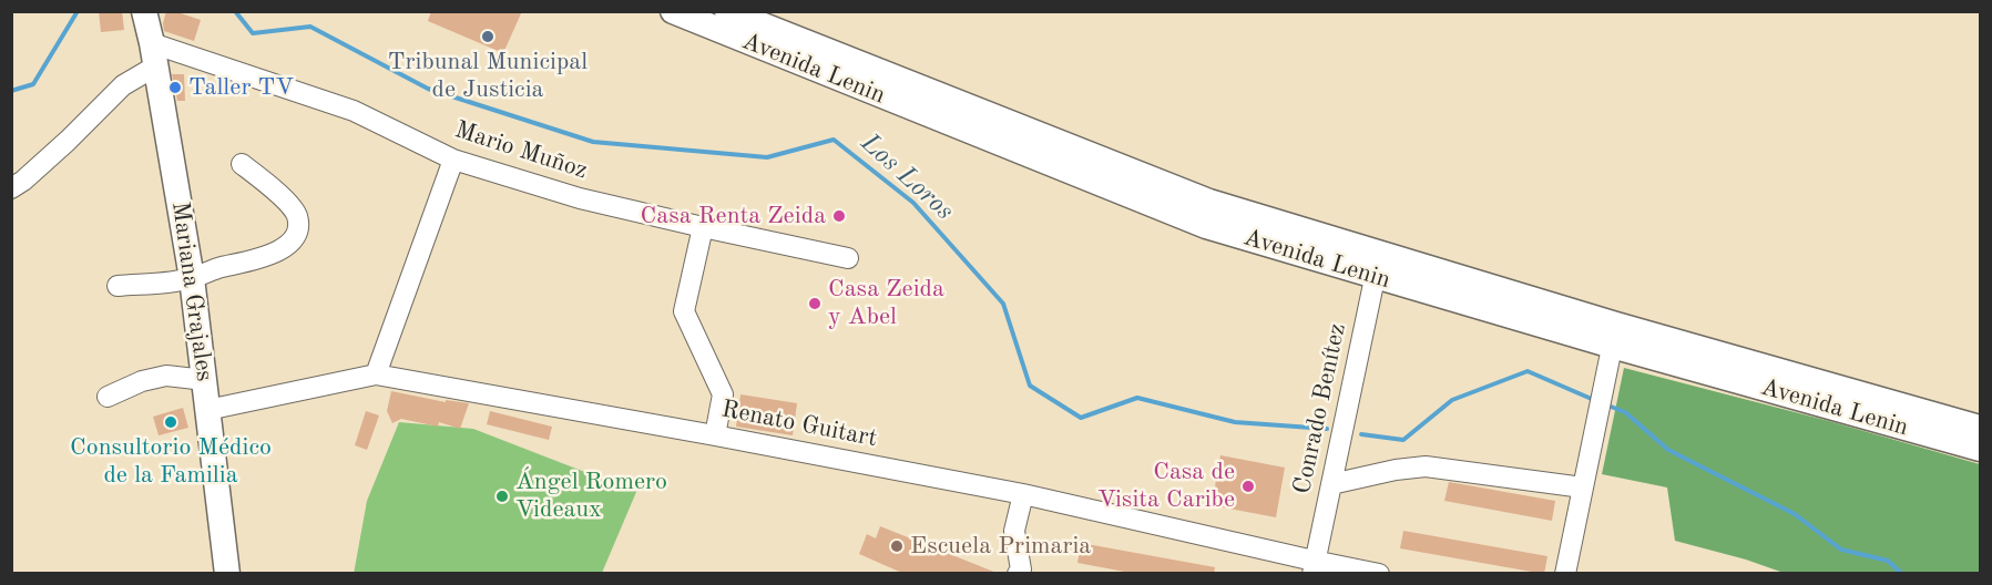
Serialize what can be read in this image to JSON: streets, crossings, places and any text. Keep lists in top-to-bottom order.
{
  "streets": {
    "main road": ["Avenida Lenin", "Mariana Grajales"],
    "street": ["Mario Muñoz", "Conrado Benítez", "Renato Guitart"]
  },
  "crossings": [
    ["Avenida Lenin", "Conrado Benítez"],
    ["Mario Muñoz", "Mariana Grajales"],
    ["Mariana Grajales", "Renato Guitart"],
    ["Conrado Benítez", "Renato Guitart"]
  ],
  "water": ["Los Loros"],
  "places": [
    "Tribunal Municipal de Justicia",
    "Taller TV",
    "Casa Renta Zeida",
    "Casa Zeida y Abel",
    "Consultorio Médico de la Familia",
    "Casa de Visita Caribe",
    "Ángel Romero Videaux",
    "Escuela Primaria"
  ]
}
